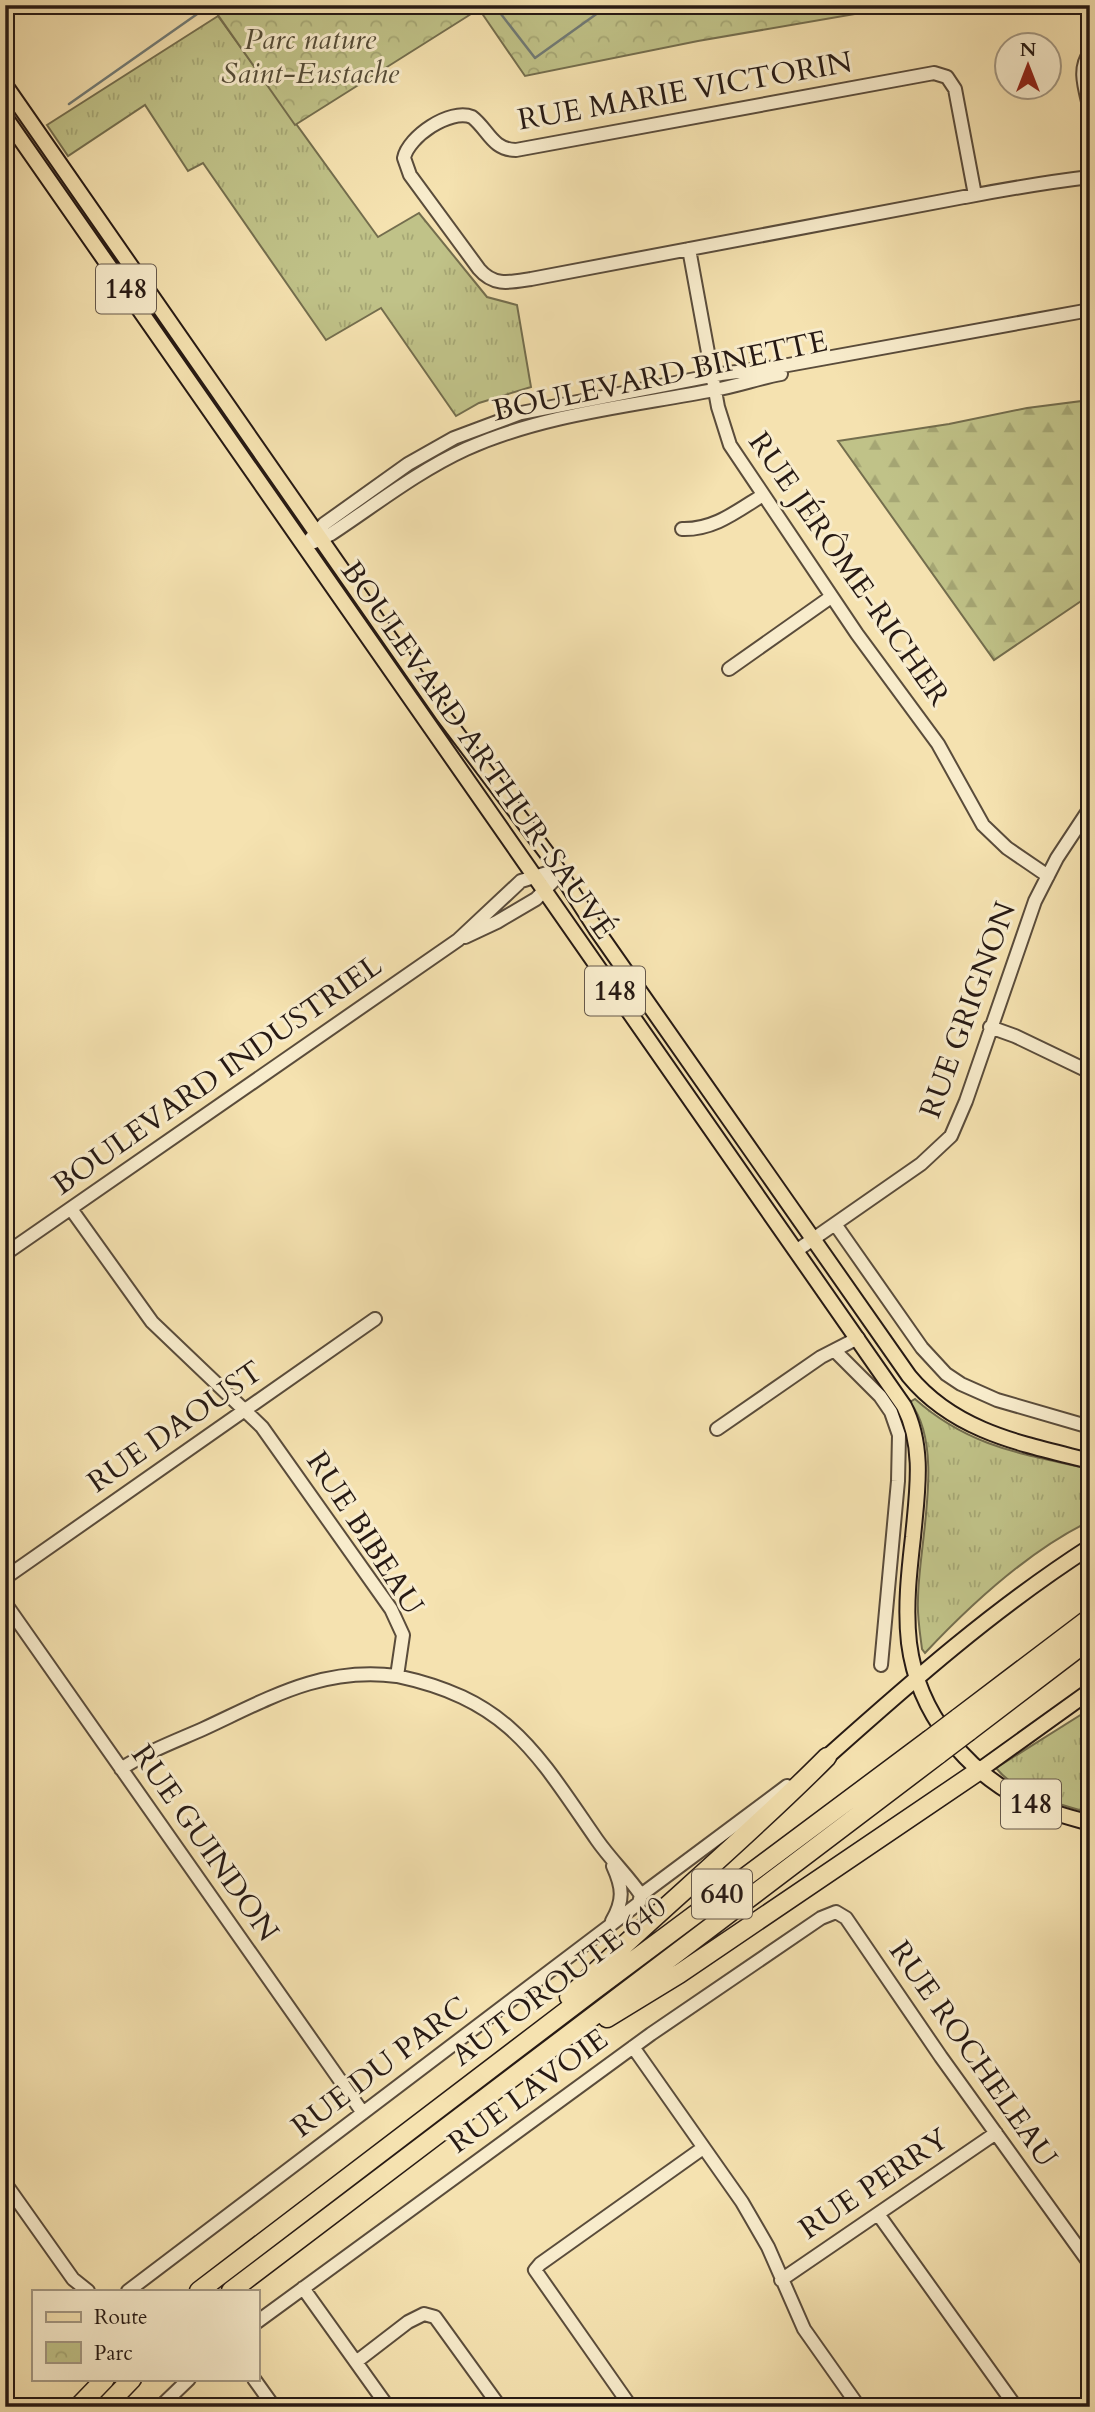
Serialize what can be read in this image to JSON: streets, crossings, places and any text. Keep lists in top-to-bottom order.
{
  "streets": {
    "highway": ["640", "AUTOROUTE 640"],
    "main road": ["148", "BOULEVARD ARTHUR-SAUVÉ"],
    "street": [
      "RUE MARIE VICTORIN",
      "BOULEVARD BINETTE",
      "RUE JÉRÔME-RICHER",
      "RUE GRIGNON",
      "BOULEVARD INDUSTRIEL",
      "RUE DAOUST",
      "RUE BIBEAU",
      "RUE GUINDON",
      "RUE ROCHELEAU",
      "RUE DU PARC",
      "RUE LAVOIE",
      "RUE PERRY"
    ]
  },
  "crossings": [
    ["RUE MARIE VICTORIN", "RUE JÉRÔME-RICHER"],
    ["BOULEVARD BINETTE", "RUE JÉRÔME-RICHER"],
    ["BOULEVARD BINETTE", "BOULEVARD ARTHUR-SAUVÉ"],
    ["RUE JÉRÔME-RICHER", "RUE GRIGNON"],
    ["BOULEVARD ARTHUR-SAUVÉ", "RUE GRIGNON"],
    ["BOULEVARD ARTHUR-SAUVÉ", "BOULEVARD INDUSTRIEL"],
    ["BOULEVARD INDUSTRIEL", "RUE BIBEAU"],
    ["RUE DAOUST", "RUE BIBEAU"],
    ["RUE GUINDON", "RUE DU PARC"],
    ["RUE ROCHELEAU", "RUE LAVOIE"],
    ["RUE ROCHELEAU", "RUE PERRY"]
  ],
  "parks": ["Parc nature Saint-Eustache"],
  "legend": ["Route", "Parc"],
  "north": "top"
}
